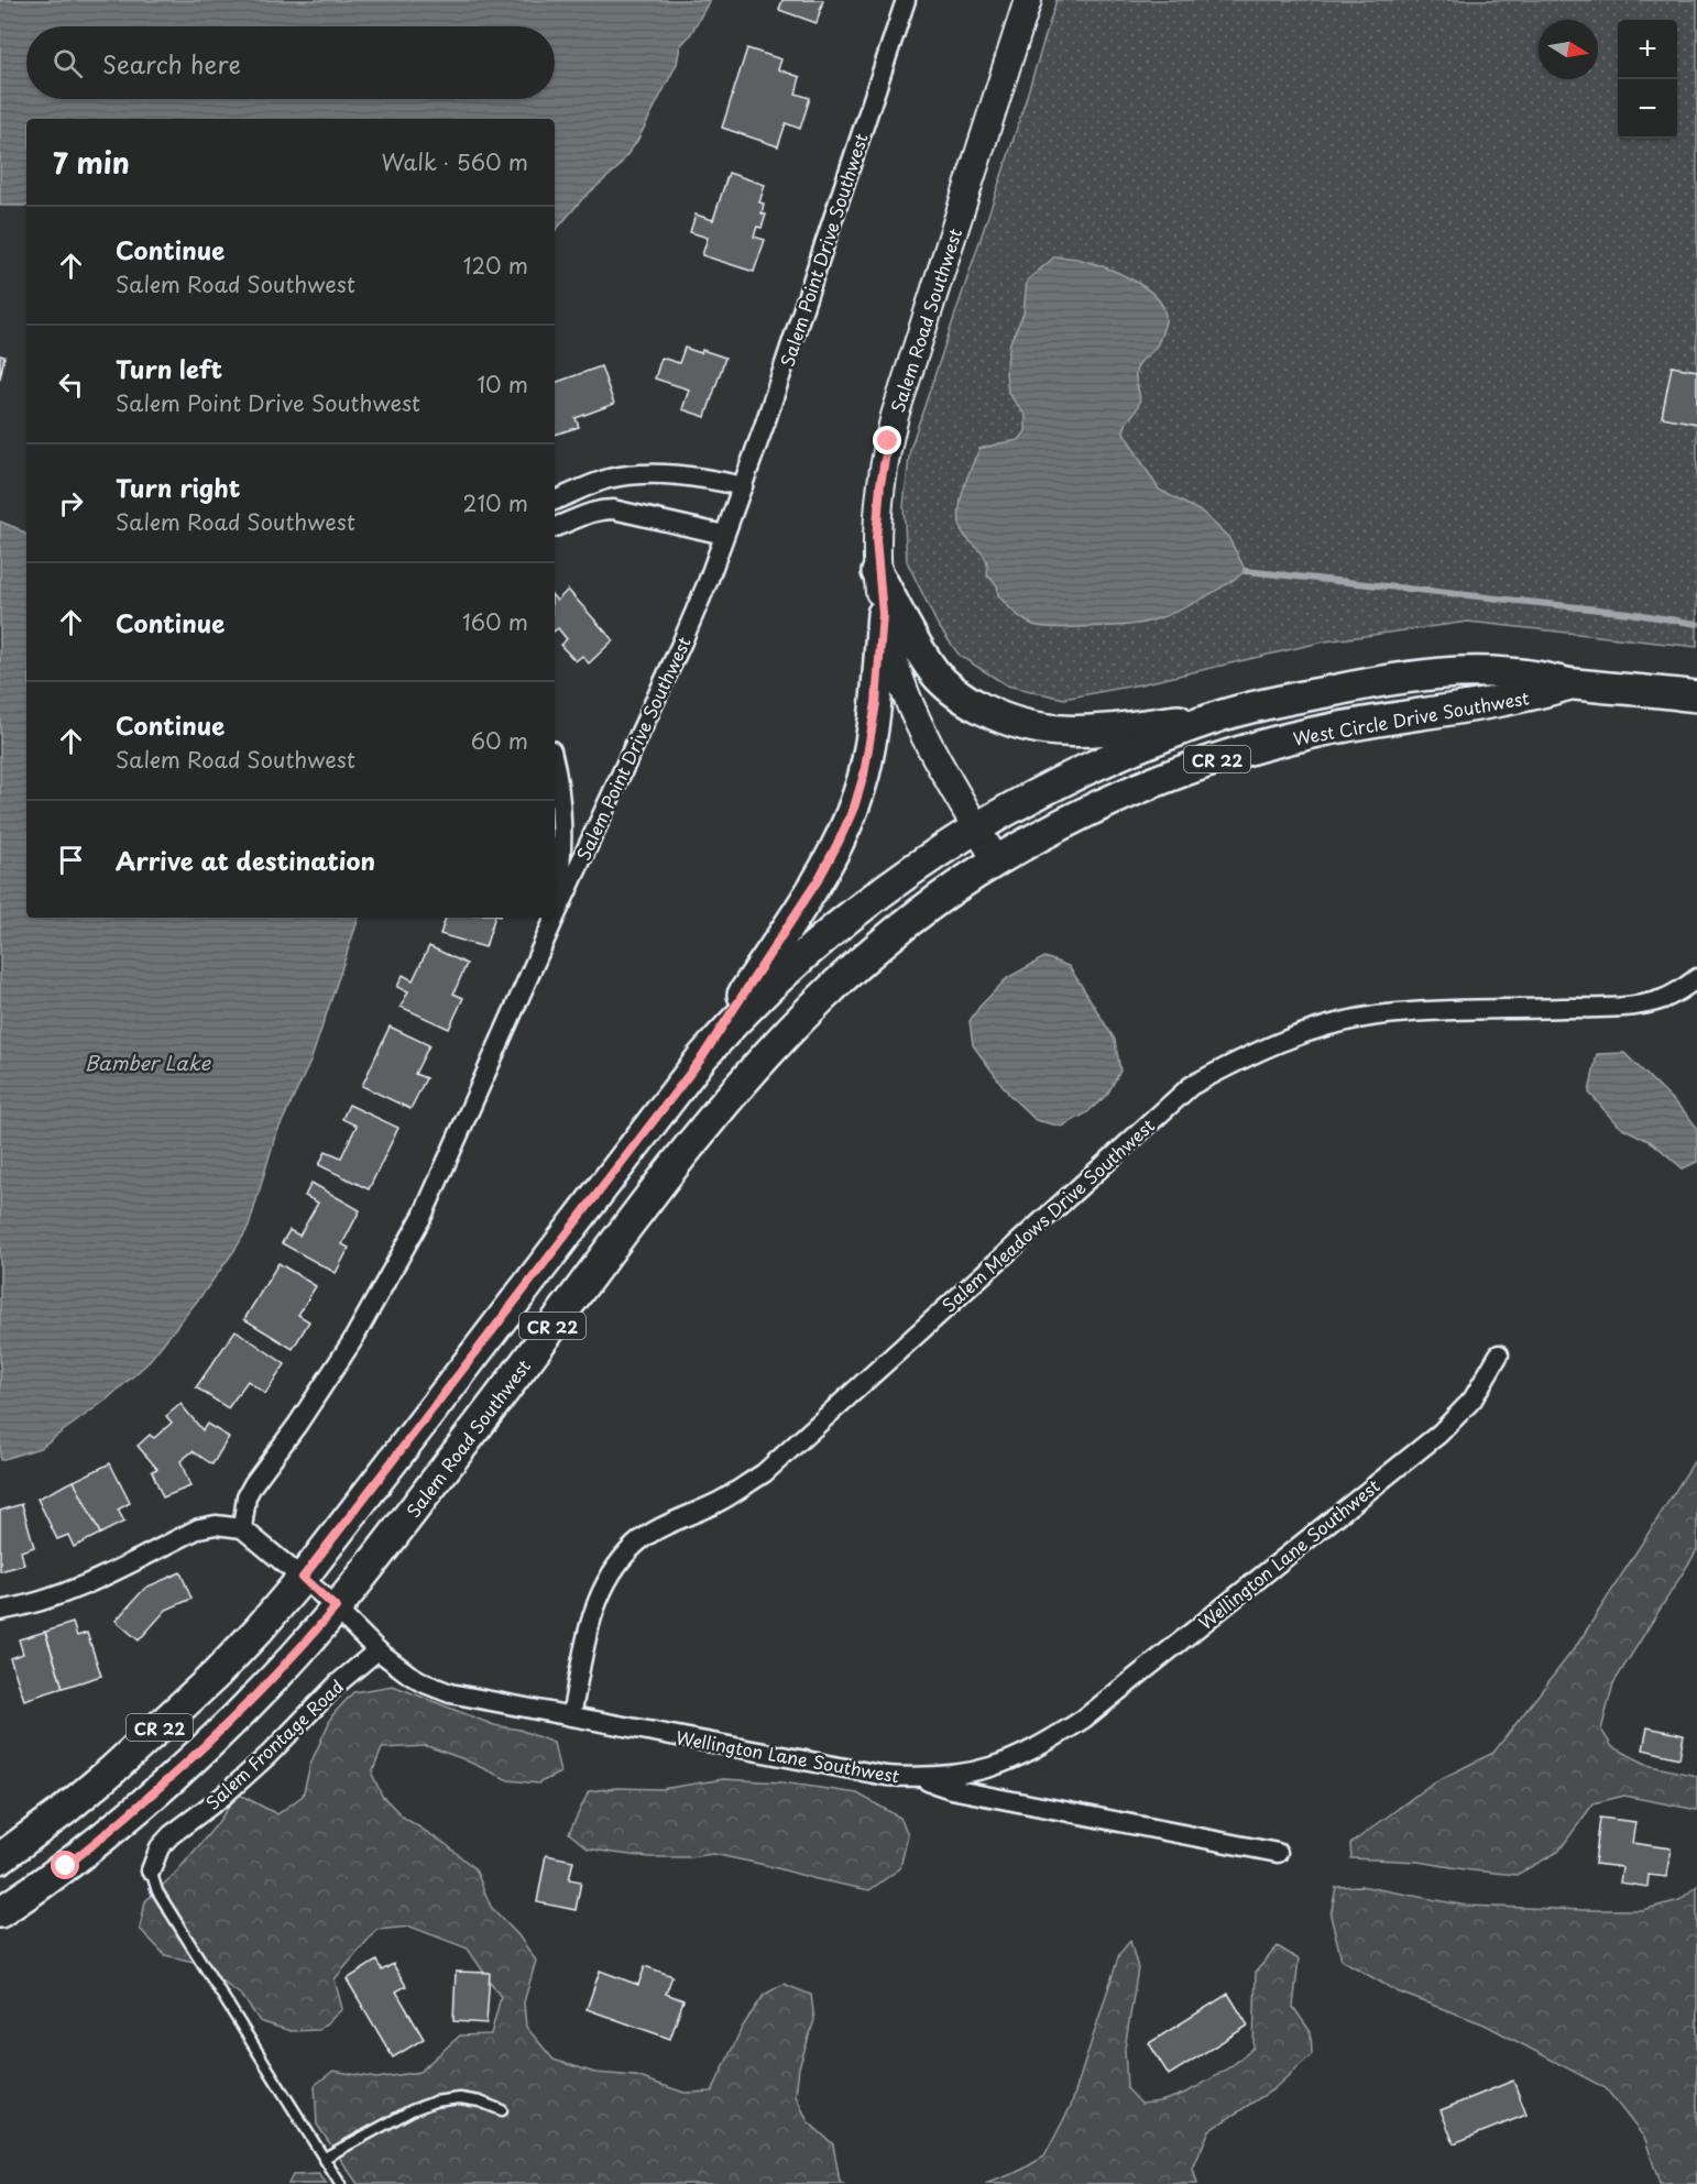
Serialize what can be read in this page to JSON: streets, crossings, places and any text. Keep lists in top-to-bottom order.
{
  "streets": {
    "main road": ["Salem Road Southwest", "West Circle Drive Southwest", "CR 22"],
    "street": [
      "Salem Point Drive Southwest",
      "Salem Meadows Drive Southwest",
      "Wellington Lane Southwest",
      "Salem Frontage Road"
    ]
  },
  "crossings": [
    ["Salem Road Southwest", "West Circle Drive Southwest"],
    ["Salem Road Southwest", "Wellington Lane Southwest"],
    ["Salem Meadows Drive Southwest", "Wellington Lane Southwest"],
    ["Wellington Lane Southwest", "Salem Frontage Road"]
  ],
  "water": ["Bamber Lake"],
  "north": "right",
  "page": {
    "map_buttons": ["+", "−"],
    "search": "Search here",
    "heading": ["7 min", "Walk · 560 m"],
    "list": [
      ["Continue", "Salem Road Southwest", "120 m"],
      ["Turn left", "Salem Point Drive Southwest", "10 m"],
      ["Turn right", "Salem Road Southwest", "210 m"],
      ["Continue", "160 m"],
      ["Continue", "Salem Road Southwest", "60 m"],
      "Arrive at destination"
    ]
  }
}
